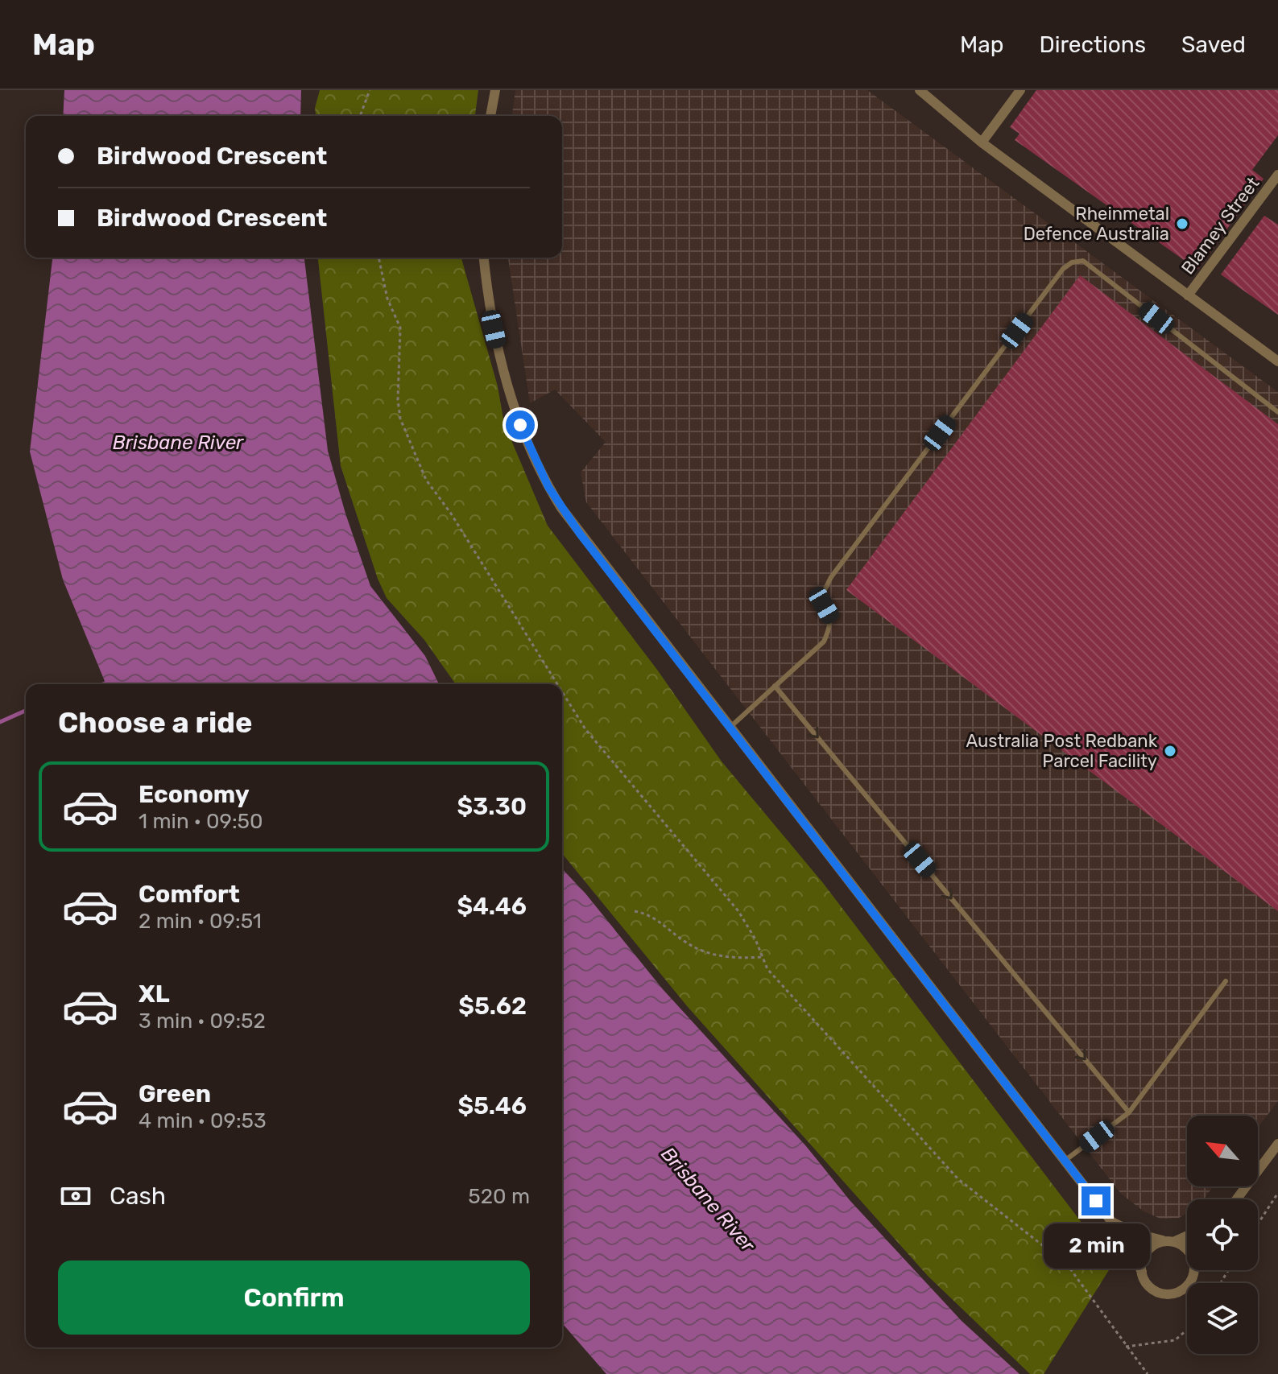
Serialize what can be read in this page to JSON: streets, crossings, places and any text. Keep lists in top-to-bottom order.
{
  "streets": {
    "street": ["Blamey Street"]
  },
  "water": ["Brisbane River"],
  "places": ["Rheinmetal Defence Australia", "Australia Post Redbank Parcel Facility"],
  "north": "top left",
  "page": {
    "header": "Map",
    "nav": ["Map", "Directions", "Saved"],
    "banner": ["Birdwood Crescent", "Birdwood Crescent"],
    "heading": "Choose a ride",
    "list": [
      {
        "name": "Economy",
        "note": "1 min · 09:50",
        "value": "$3.30"
      },
      {
        "name": "Comfort",
        "note": "2 min · 09:51",
        "value": "$4.46"
      },
      {
        "name": "XL",
        "note": "3 min · 09:52",
        "value": "$5.62"
      },
      {
        "name": "Green",
        "note": "4 min · 09:53",
        "value": "$5.46"
      }
    ],
    "pay": ["Cash", "520 m"],
    "bubble": "2 min",
    "buttons": "Confirm"
  }
}
